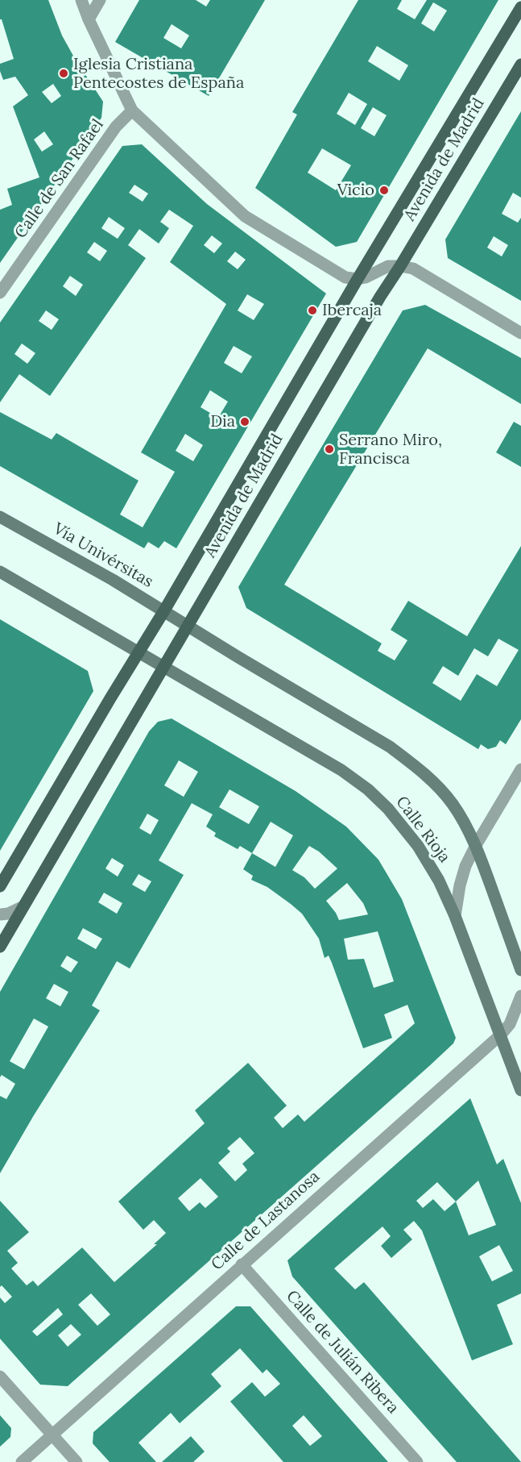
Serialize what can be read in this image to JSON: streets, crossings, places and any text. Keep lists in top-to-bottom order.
{
  "streets": {
    "main road": ["Avenida de Madrid", "Vía Univérsitas", "Calle Rioja"],
    "street": ["Calle de San Rafael", "Calle de Lastanosa", "Calle de Julián Ribera"]
  },
  "crossings": [
    ["Avenida de Madrid", "Vía Univérsitas"],
    ["Avenida de Madrid", "Calle Rioja"],
    ["Calle Rioja", "Calle de Lastanosa"],
    ["Calle de Lastanosa", "Calle de Julián Ribera"]
  ],
  "places": [
    "Iglesia Cristiana Pentecostes de España",
    "Vicio",
    "Ibercaja",
    "Dia",
    "Serrano Miro, Francisca"
  ]
}
